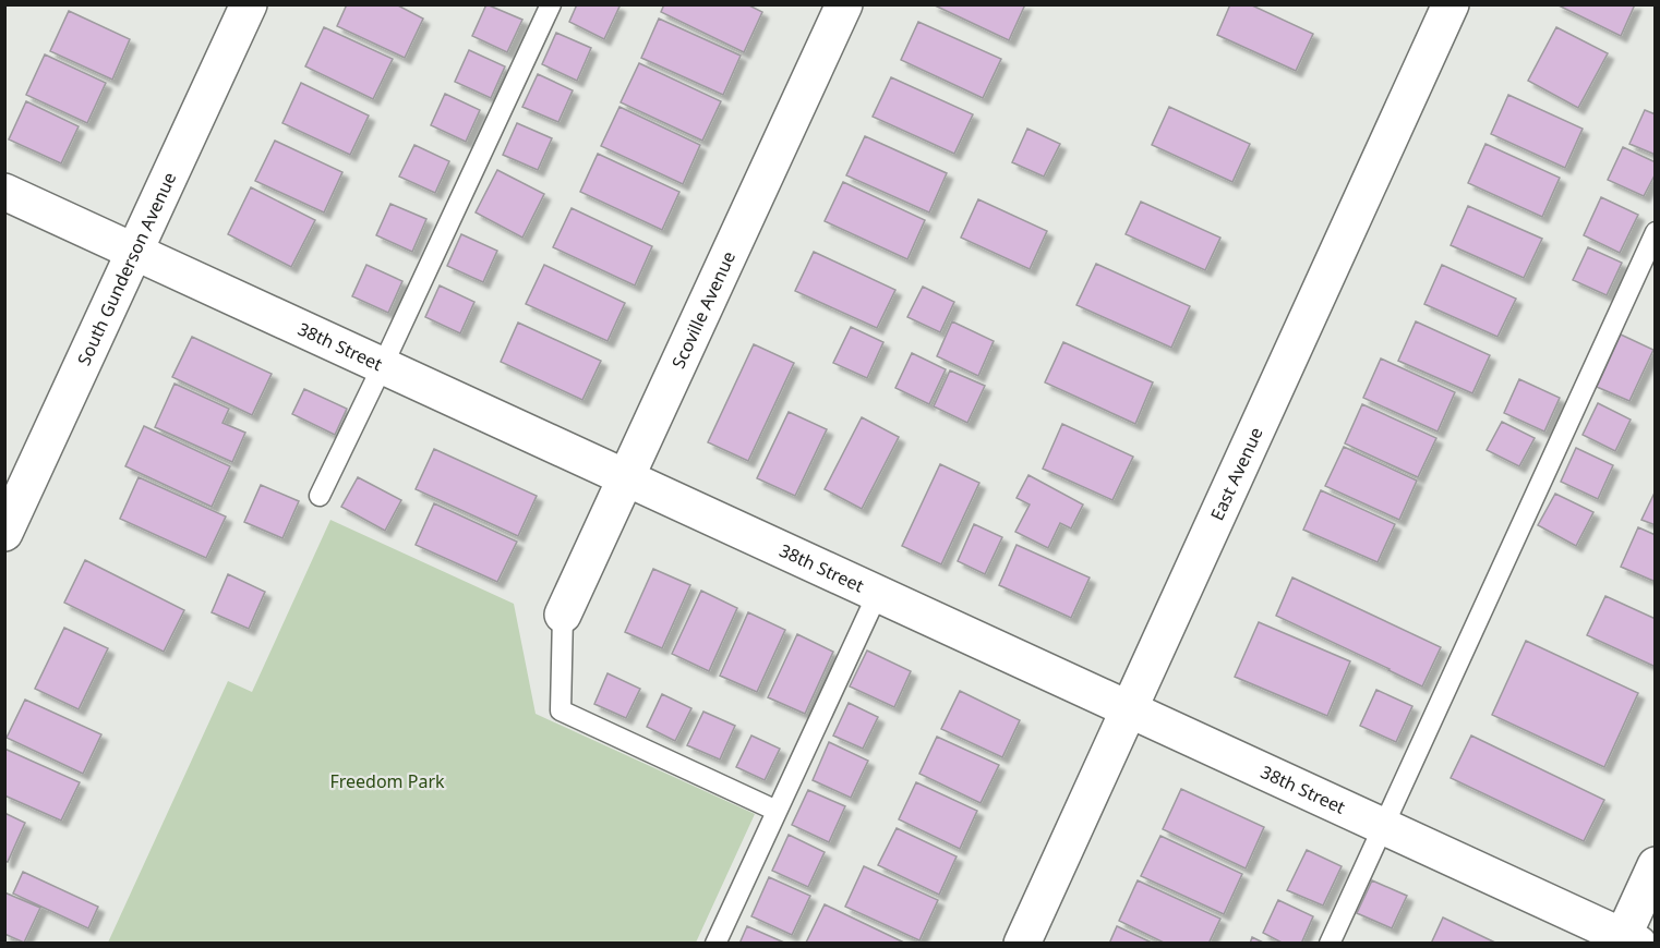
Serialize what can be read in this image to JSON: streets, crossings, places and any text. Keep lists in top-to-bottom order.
{
  "streets": {
    "street": [
      "South Gunderson Avenue",
      "Scoville Avenue",
      "38th Street",
      "East Avenue"
    ]
  },
  "crossings": [
    ["South Gunderson Avenue", "38th Street"],
    ["Scoville Avenue", "38th Street"],
    ["38th Street", "East Avenue"]
  ],
  "parks": ["Freedom Park"]
}
